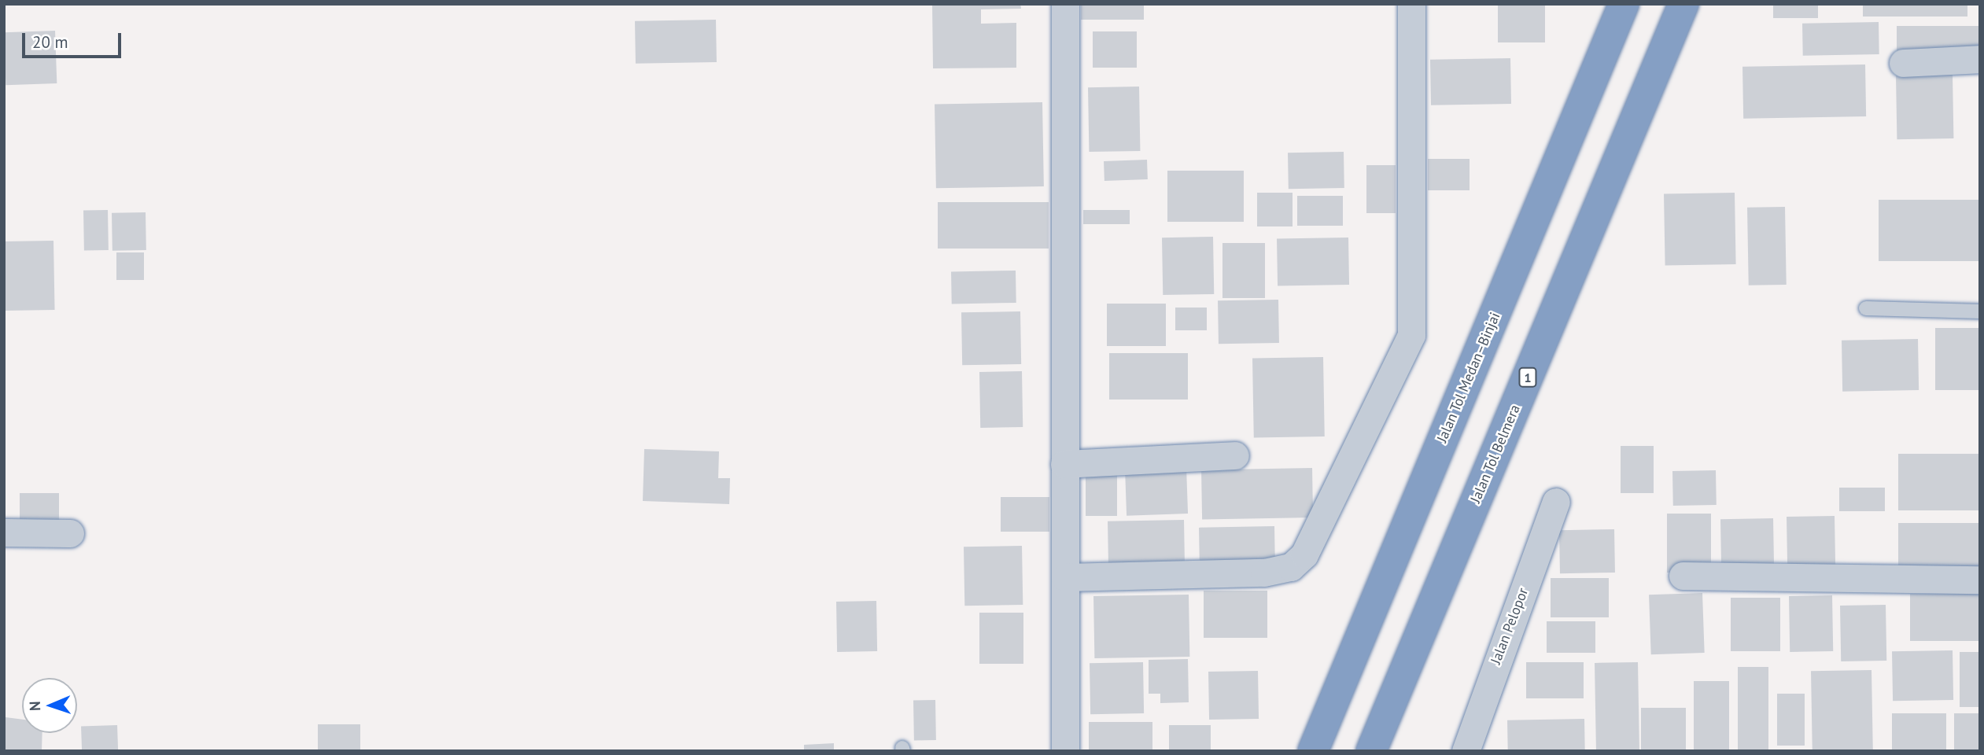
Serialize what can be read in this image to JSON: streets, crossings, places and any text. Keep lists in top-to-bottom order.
{
  "streets": {
    "highway": ["Jalan Tol Medan–Binjai", "1", "Jalan Tol Belmera"],
    "street": ["Jalan Pelopor"]
  },
  "scale_bar": "20 m",
  "north": "left"
}
